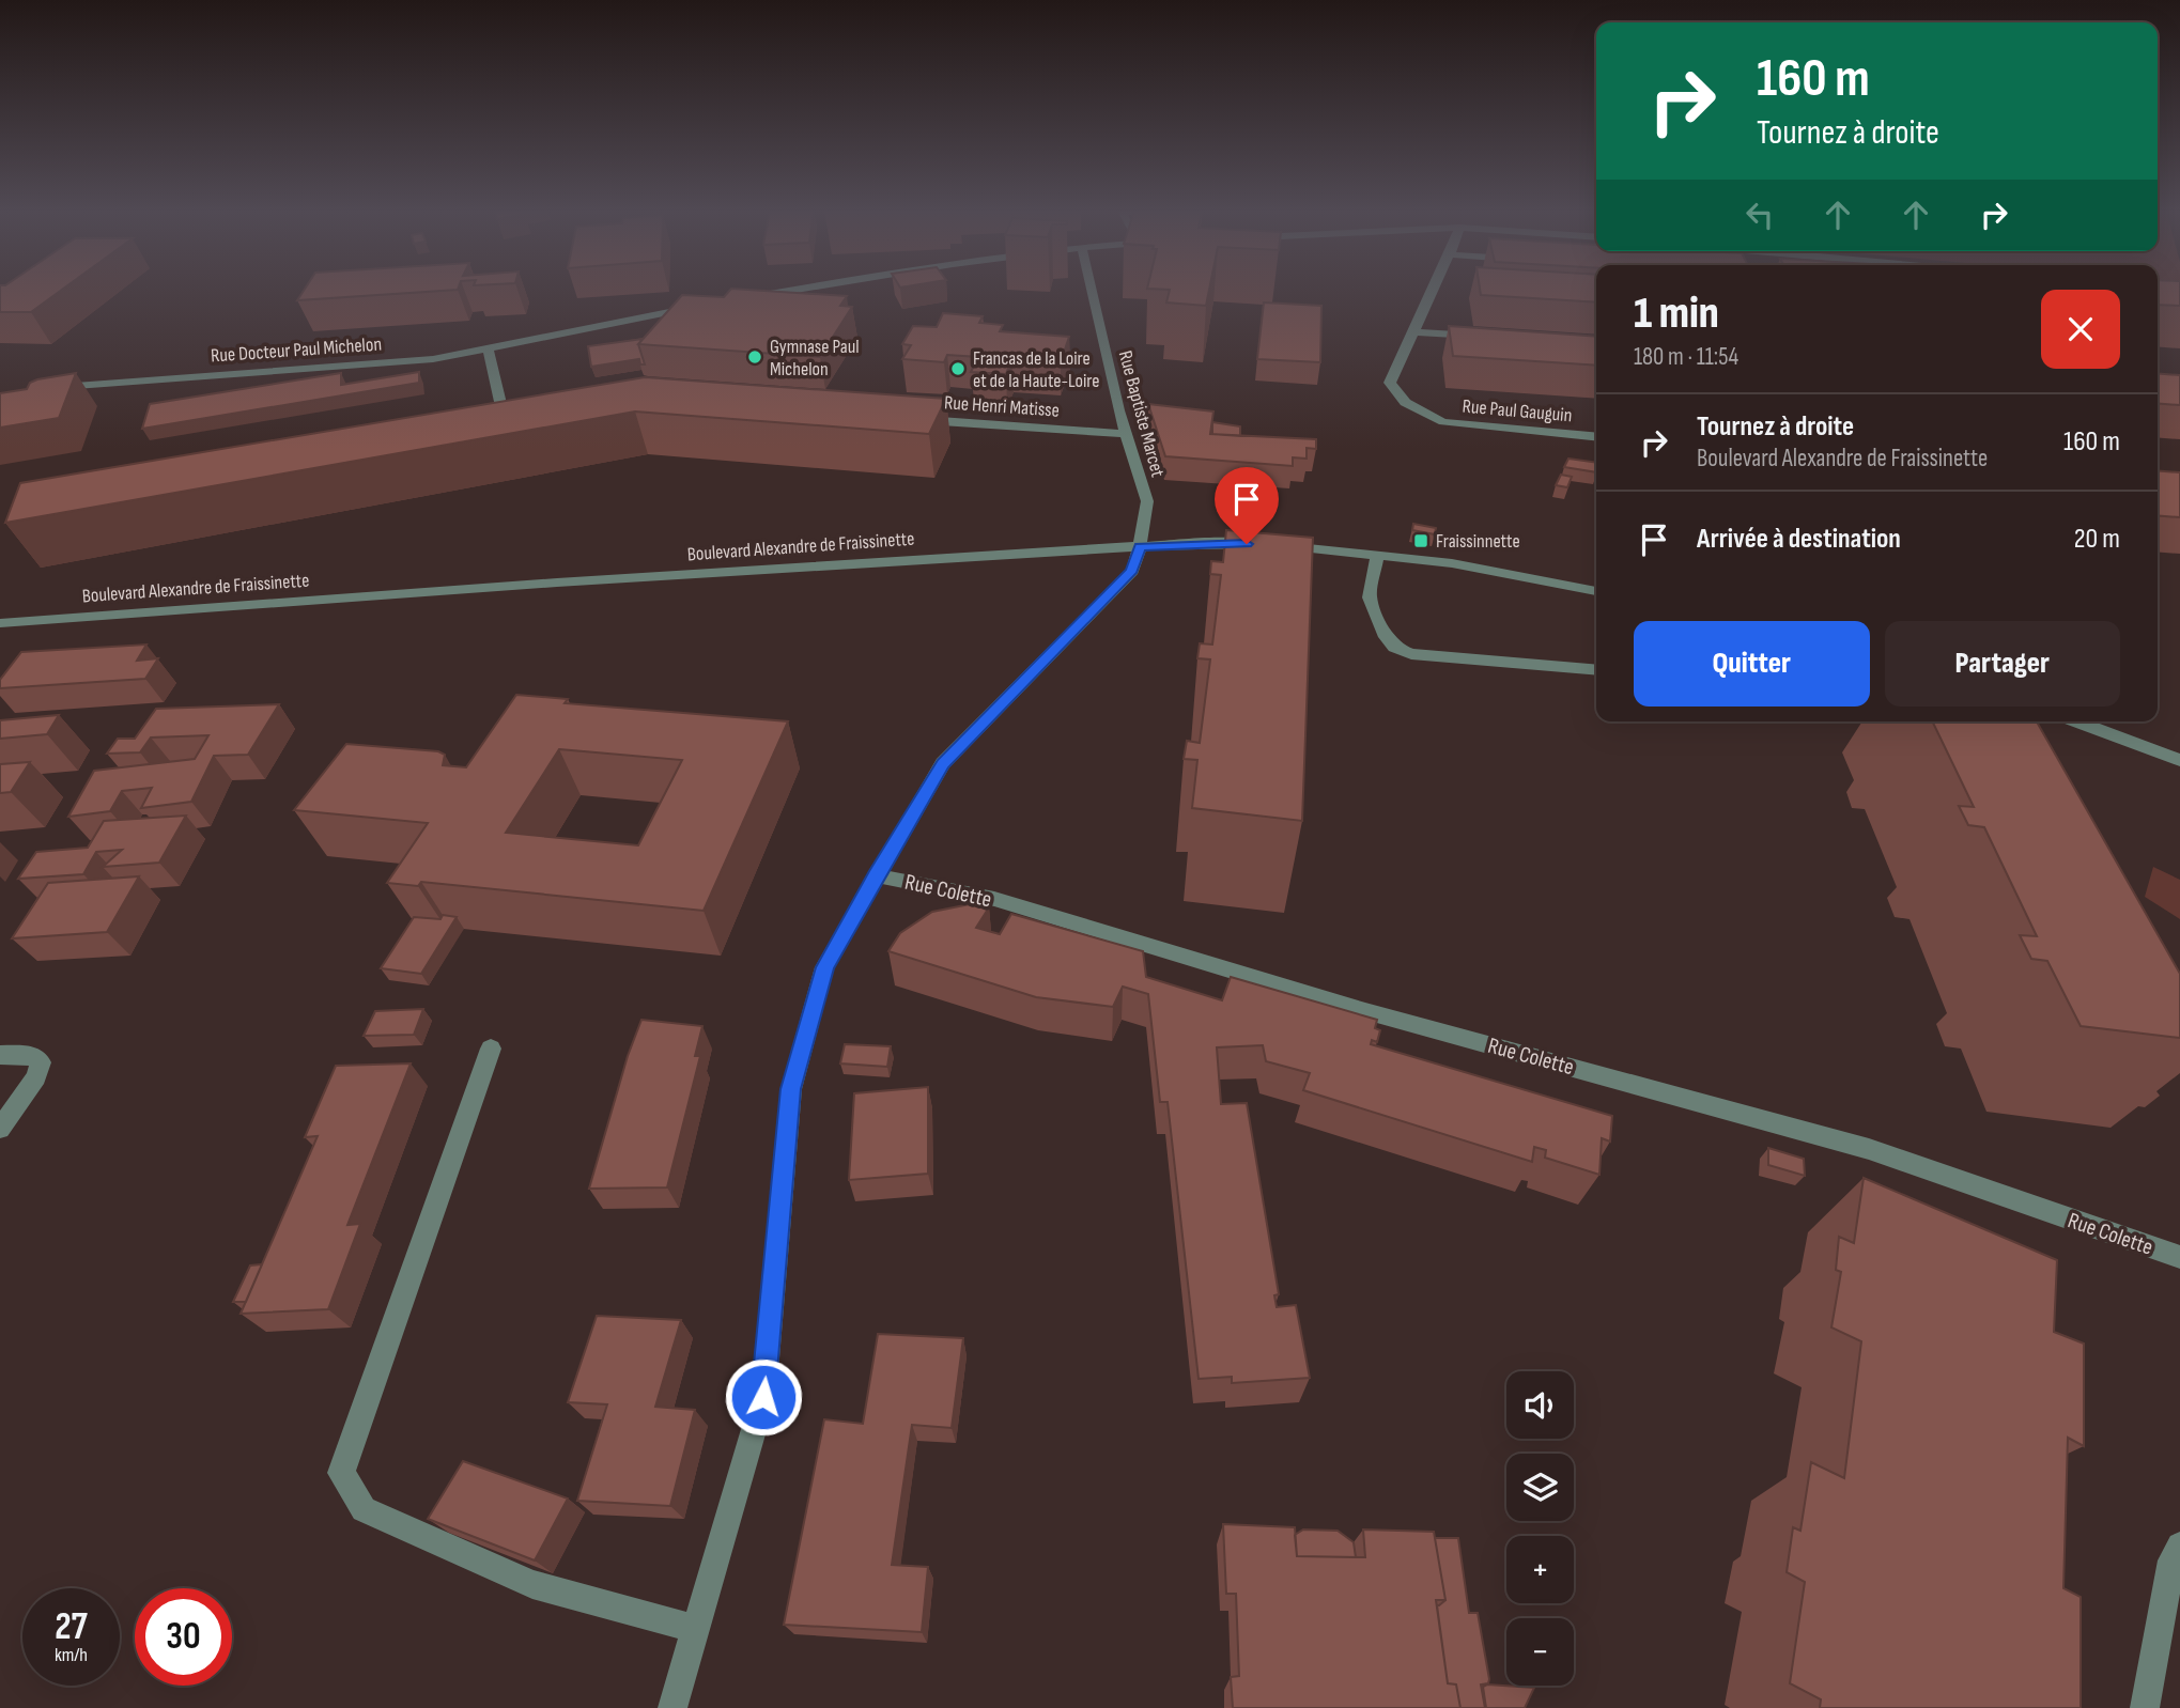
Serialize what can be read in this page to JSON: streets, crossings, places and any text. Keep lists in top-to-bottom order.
{
  "streets": {
    "street": [
      "Rue Docteur Paul Michelon",
      "Rue Henri Matisse",
      "Rue Paul Gauguin",
      "Rue Baptiste Marcet",
      "Boulevard Alexandre de Fraissinette",
      "Rue Colette"
    ]
  },
  "crossings": [
    ["Rue Henri Matisse", "Rue Baptiste Marcet"],
    ["Rue Baptiste Marcet", "Boulevard Alexandre de Fraissinette"],
    ["Rue Baptiste Marcet", "Rue Colette"]
  ],
  "places": {
    "other": ["Gymnase Paul Michelon", "Francas de la Loire et de la Haute-Loire"],
    "transit": ["Fraissinnette"]
  },
  "page": {
    "turn": ["160 m", "Tournez à droite"],
    "heading": ["1 min", "180 m · 11:54"],
    "list": [
      {
        "name": "Tournez à droite",
        "note": "Boulevard Alexandre de Fraissinette",
        "value": "160 m"
      },
      {
        "name": "Arrivée à destination",
        "value": "20 m"
      }
    ],
    "buttons": ["Quitter", "Partager"],
    "map_buttons": ["+", "−"],
    "speed": "27 km/h",
    "limit": "30"
  }
}
